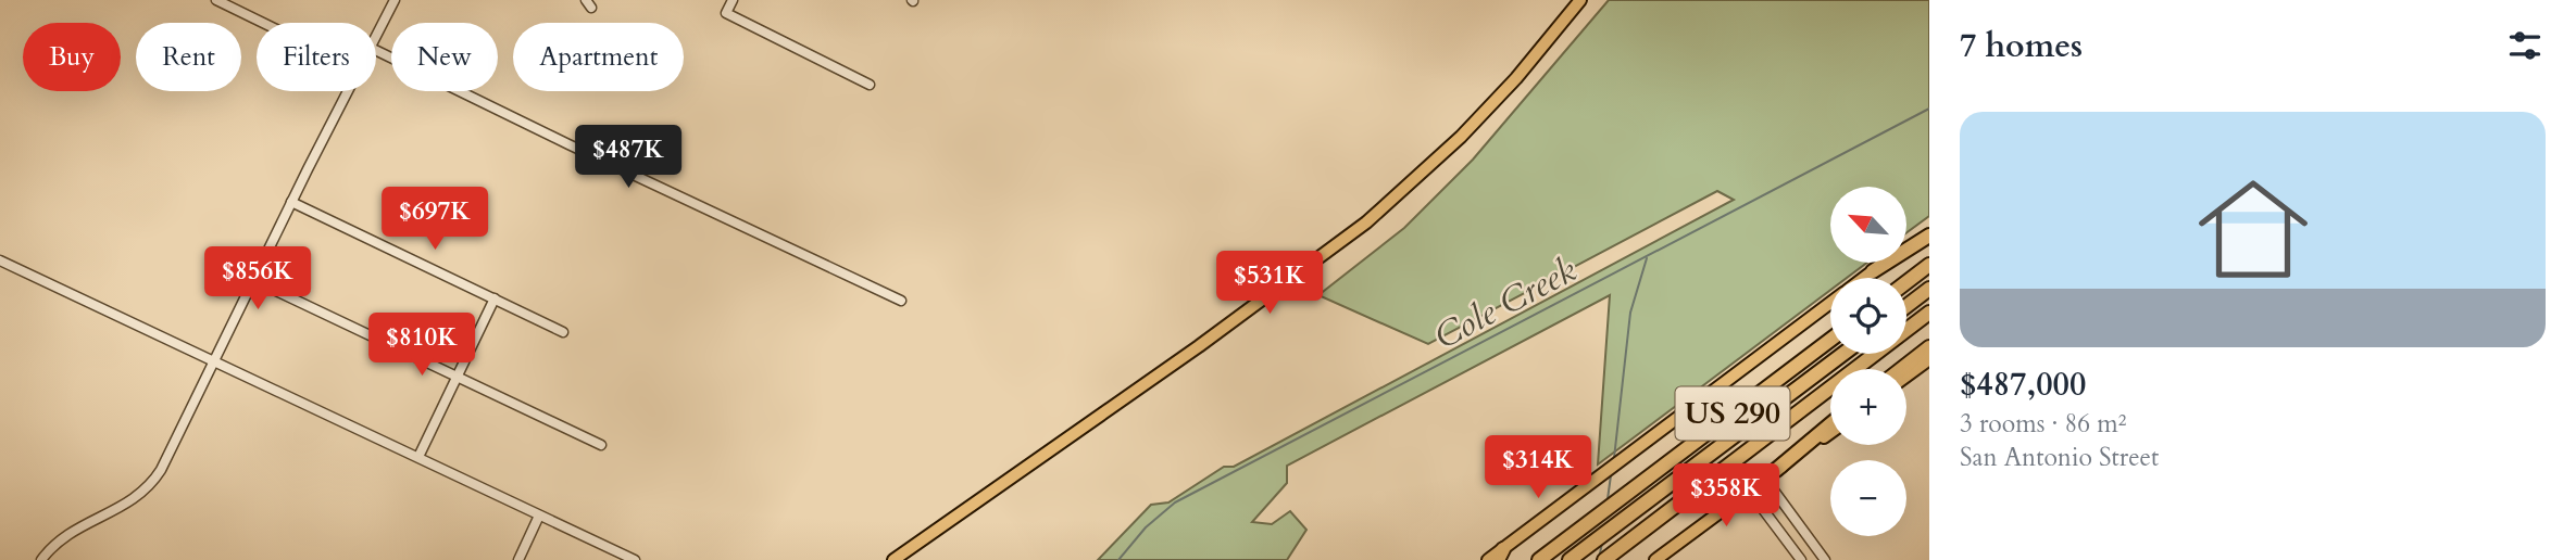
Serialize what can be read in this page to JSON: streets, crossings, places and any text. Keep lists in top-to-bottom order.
{
  "streets": {
    "highway": ["US 290"]
  },
  "water": ["Cole Creek"],
  "north": "top left",
  "page": {
    "heading": "7 homes",
    "chip": [
      "Buy",
      "Rent",
      "Filters",
      "New",
      "Apartment"
    ],
    "list": [
      {
        "name": "$487,000",
        "note": "3 rooms · 86 m² · San Antonio Street"
      }
    ],
    "price": [
      "$487K",
      "$697K",
      "$856K",
      "$531K",
      "$810K",
      "$314K",
      "$358K"
    ],
    "map_buttons": ["+", "−"]
  }
}
